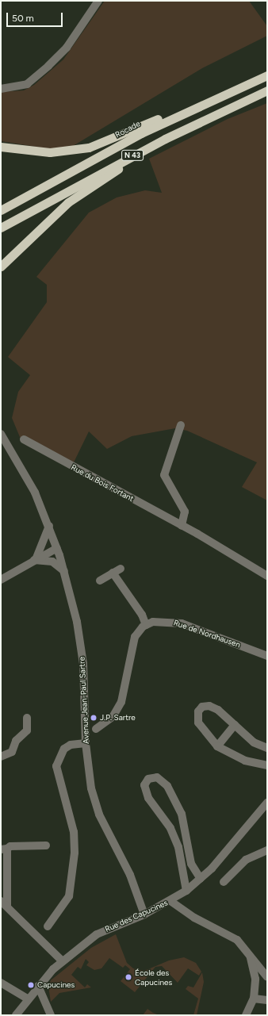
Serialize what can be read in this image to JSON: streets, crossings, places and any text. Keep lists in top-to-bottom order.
{
  "streets": {
    "highway": ["Rocade", "N 43"],
    "street": [
      "Rue du Bois Fortant",
      "Rue de Nordhausen",
      "Avenue Jean-Paul Sartre",
      "Rue des Capucines"
    ]
  },
  "crossings": [
    ["Avenue Jean-Paul Sartre", "Rue des Capucines"]
  ],
  "places": ["J.P. Sartre", "École des Capucines", "Capucines"],
  "scale_bar": "50 m"
}
